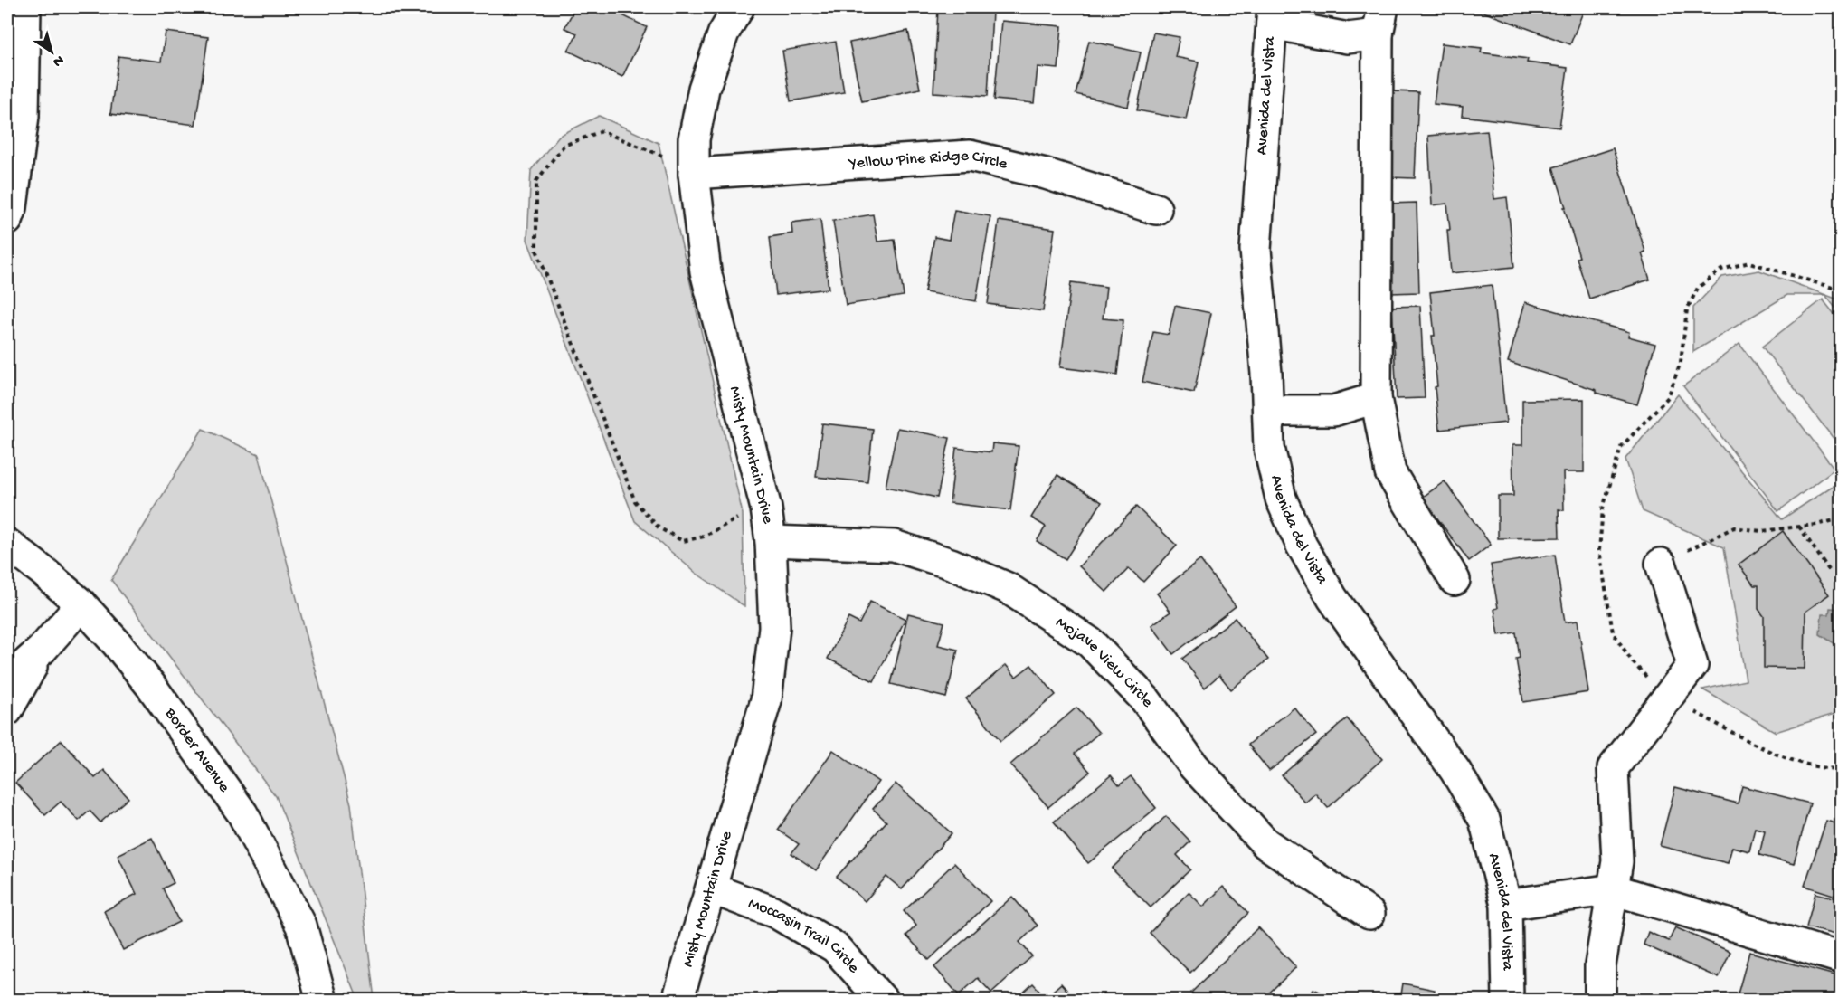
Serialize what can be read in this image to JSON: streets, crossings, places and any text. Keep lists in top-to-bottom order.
{
  "streets": {
    "street": [
      "Avenida del Vista",
      "Yellow Pine Ridge Circle",
      "Misty Mountain Drive",
      "Mojave View Circle",
      "Border Avenue",
      "Moccasin Trail Circle"
    ]
  },
  "crossings": [
    ["Yellow Pine Ridge Circle", "Misty Mountain Drive"],
    ["Misty Mountain Drive", "Mojave View Circle"],
    ["Misty Mountain Drive", "Moccasin Trail Circle"]
  ],
  "north": "bottom right"
}
